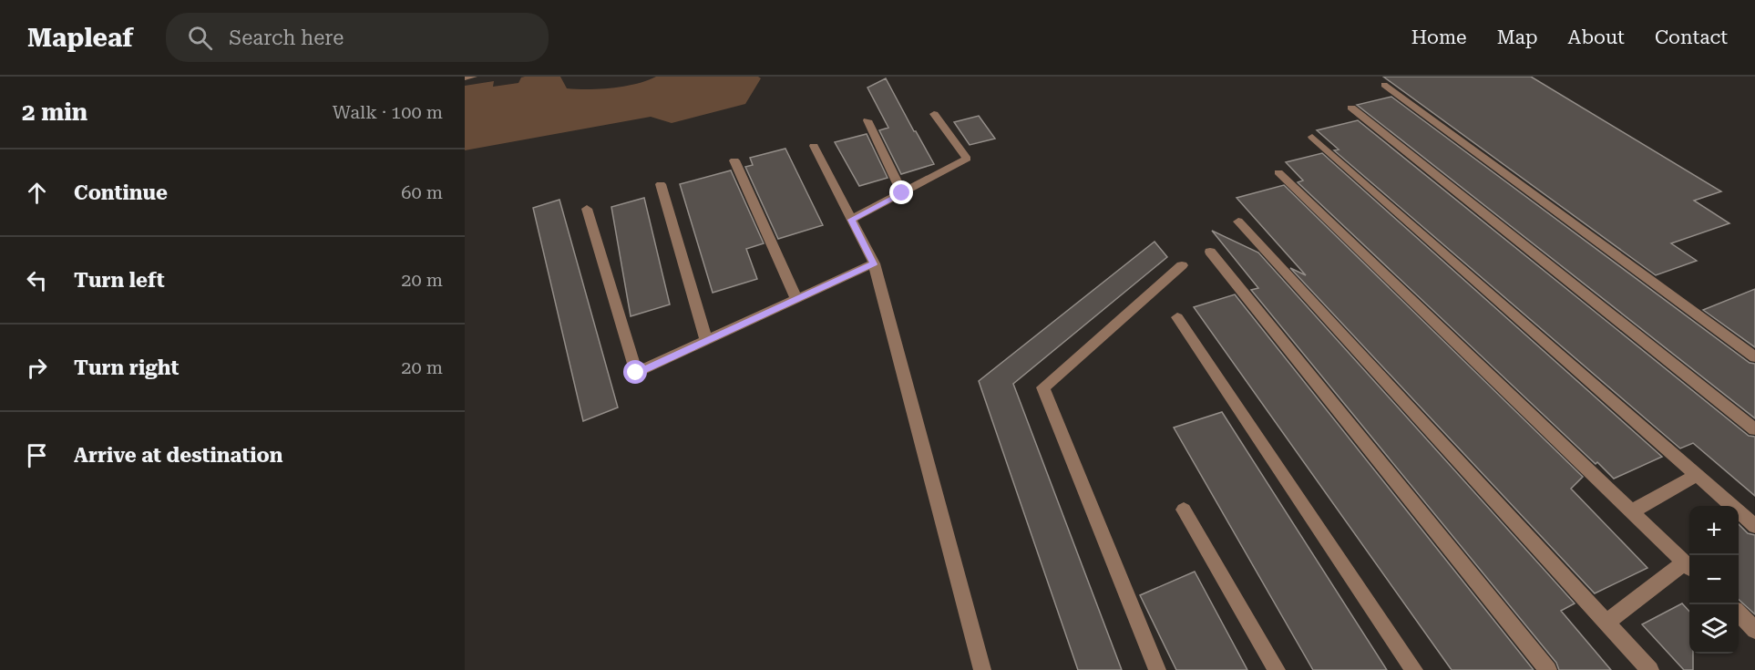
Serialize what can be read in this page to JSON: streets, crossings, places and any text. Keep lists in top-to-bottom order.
{
  "page": {
    "header": "Mapleaf",
    "search": "Search here",
    "nav": [
      "Home",
      "Map",
      "About",
      "Contact"
    ],
    "heading": ["2 min", "Walk · 100 m"],
    "list": [
      ["Continue", "60 m"],
      ["Turn left", "20 m"],
      ["Turn right", "20 m"],
      "Arrive at destination"
    ],
    "map_buttons": ["+", "−"]
  }
}
